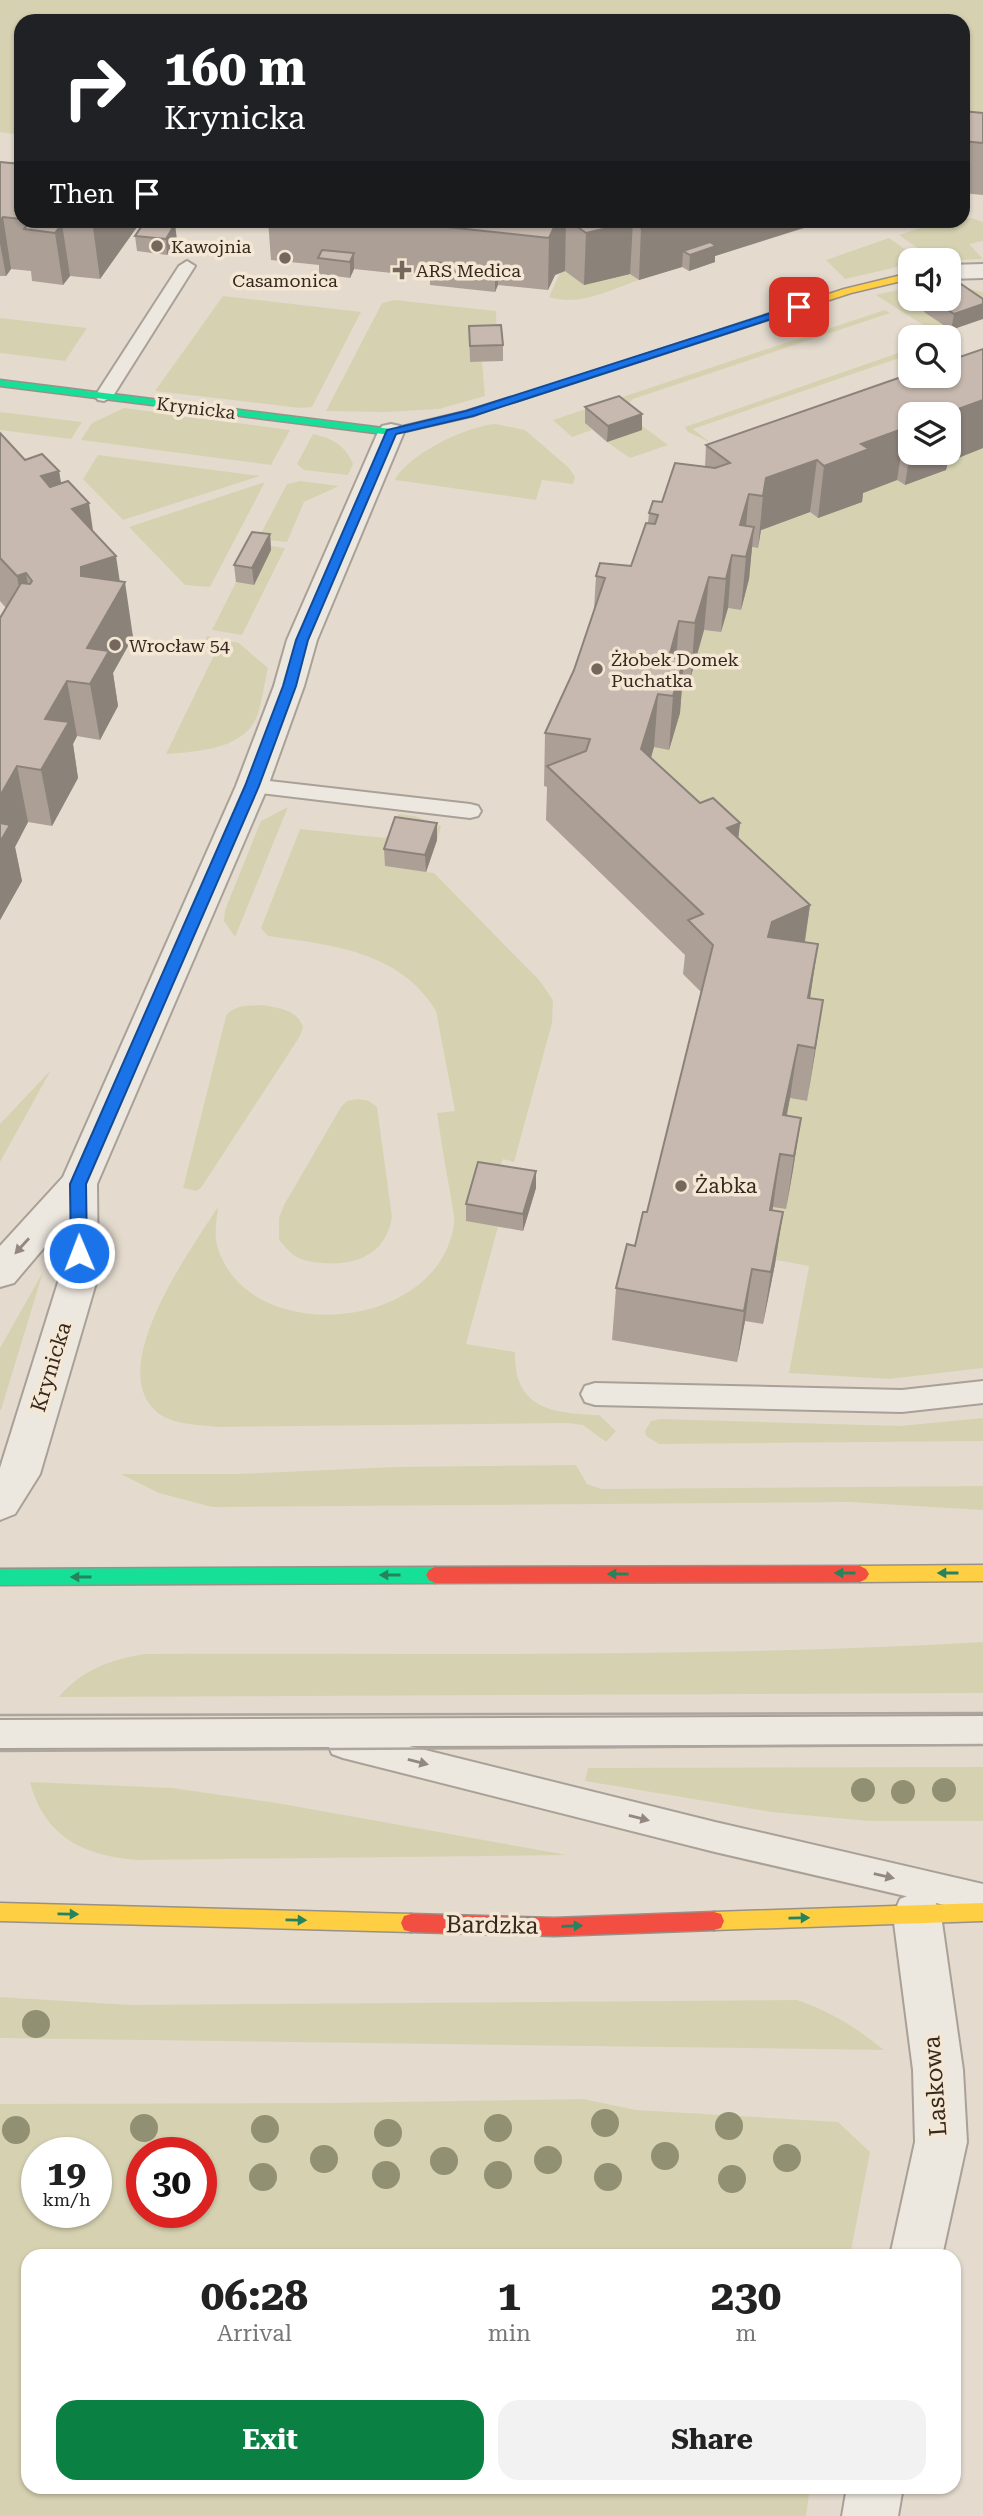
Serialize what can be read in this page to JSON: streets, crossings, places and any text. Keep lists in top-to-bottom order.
{
  "streets": {
    "main road": ["Krynicka", "Bardzka"],
    "street": ["Laskowa"]
  },
  "crossings": [
    ["Bardzka", "Laskowa"]
  ],
  "one_way": ["Bardzka"],
  "places": {
    "other": [
      "Kawojnia",
      "Casamonica",
      "Wrocław 54",
      "Żłobek Domek Puchatka",
      "Żabka"
    ],
    "health": ["ARS Medica"]
  },
  "page": {
    "turn": ["160 m", "Krynicka"],
    "then": "Then",
    "speed": "19 km/h",
    "limit": "30",
    "eta": [
      "06:28",
      "Arrival",
      "1",
      "min",
      "230",
      "m"
    ],
    "buttons": ["Exit", "Share"]
  }
}
